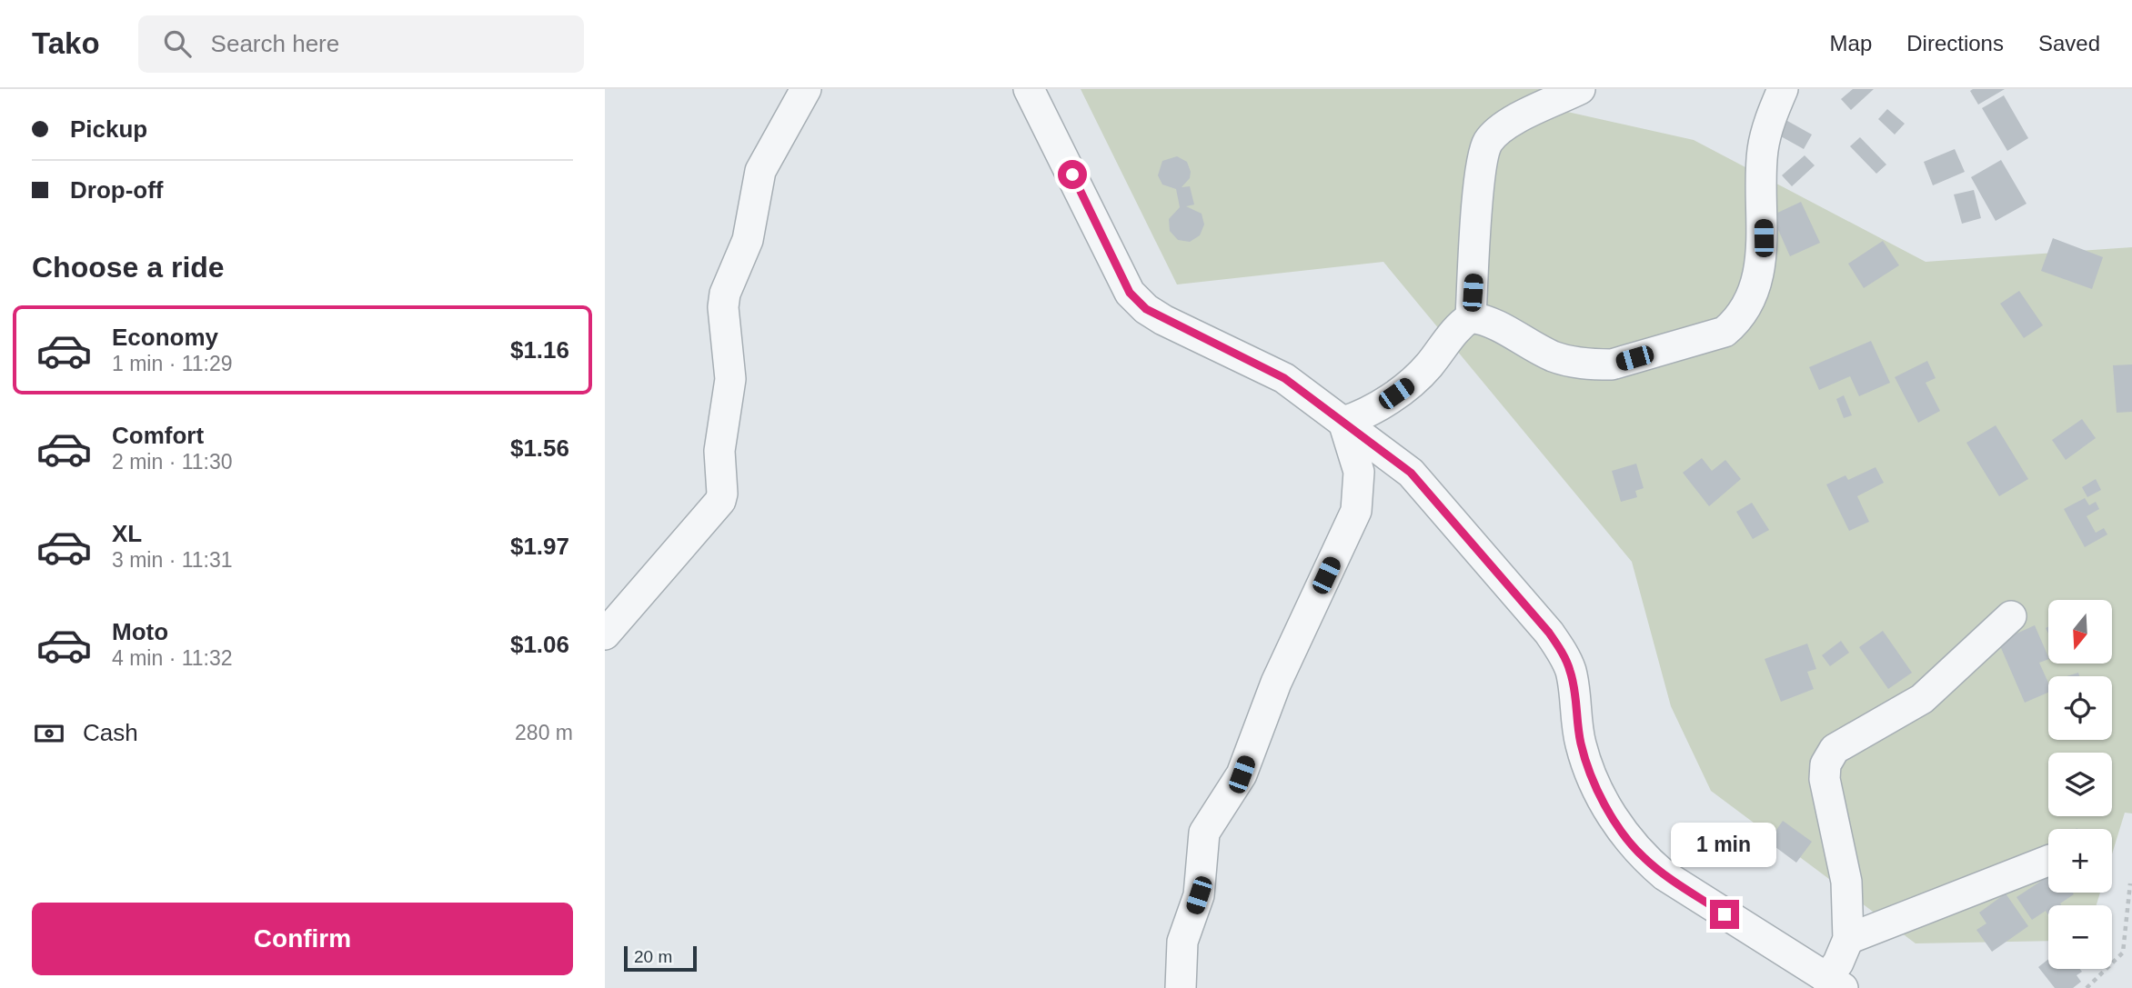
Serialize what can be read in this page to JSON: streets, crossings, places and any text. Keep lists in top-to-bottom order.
{
  "scale_bar": "20 m",
  "north": "bottom",
  "page": {
    "header": "Tako",
    "search": "Search here",
    "nav": ["Map", "Directions", "Saved"],
    "banner": ["Pickup", "Drop-off"],
    "heading": "Choose a ride",
    "list": [
      {
        "name": "Economy",
        "note": "1 min · 11:29",
        "value": "$1.16"
      },
      {
        "name": "Comfort",
        "note": "2 min · 11:30",
        "value": "$1.56"
      },
      {
        "name": "XL",
        "note": "3 min · 11:31",
        "value": "$1.97"
      },
      {
        "name": "Moto",
        "note": "4 min · 11:32",
        "value": "$1.06"
      }
    ],
    "map_buttons": ["+", "−"],
    "pay": ["Cash", "280 m"],
    "bubble": "1 min",
    "buttons": "Confirm",
    "scale": "20 m"
  }
}
